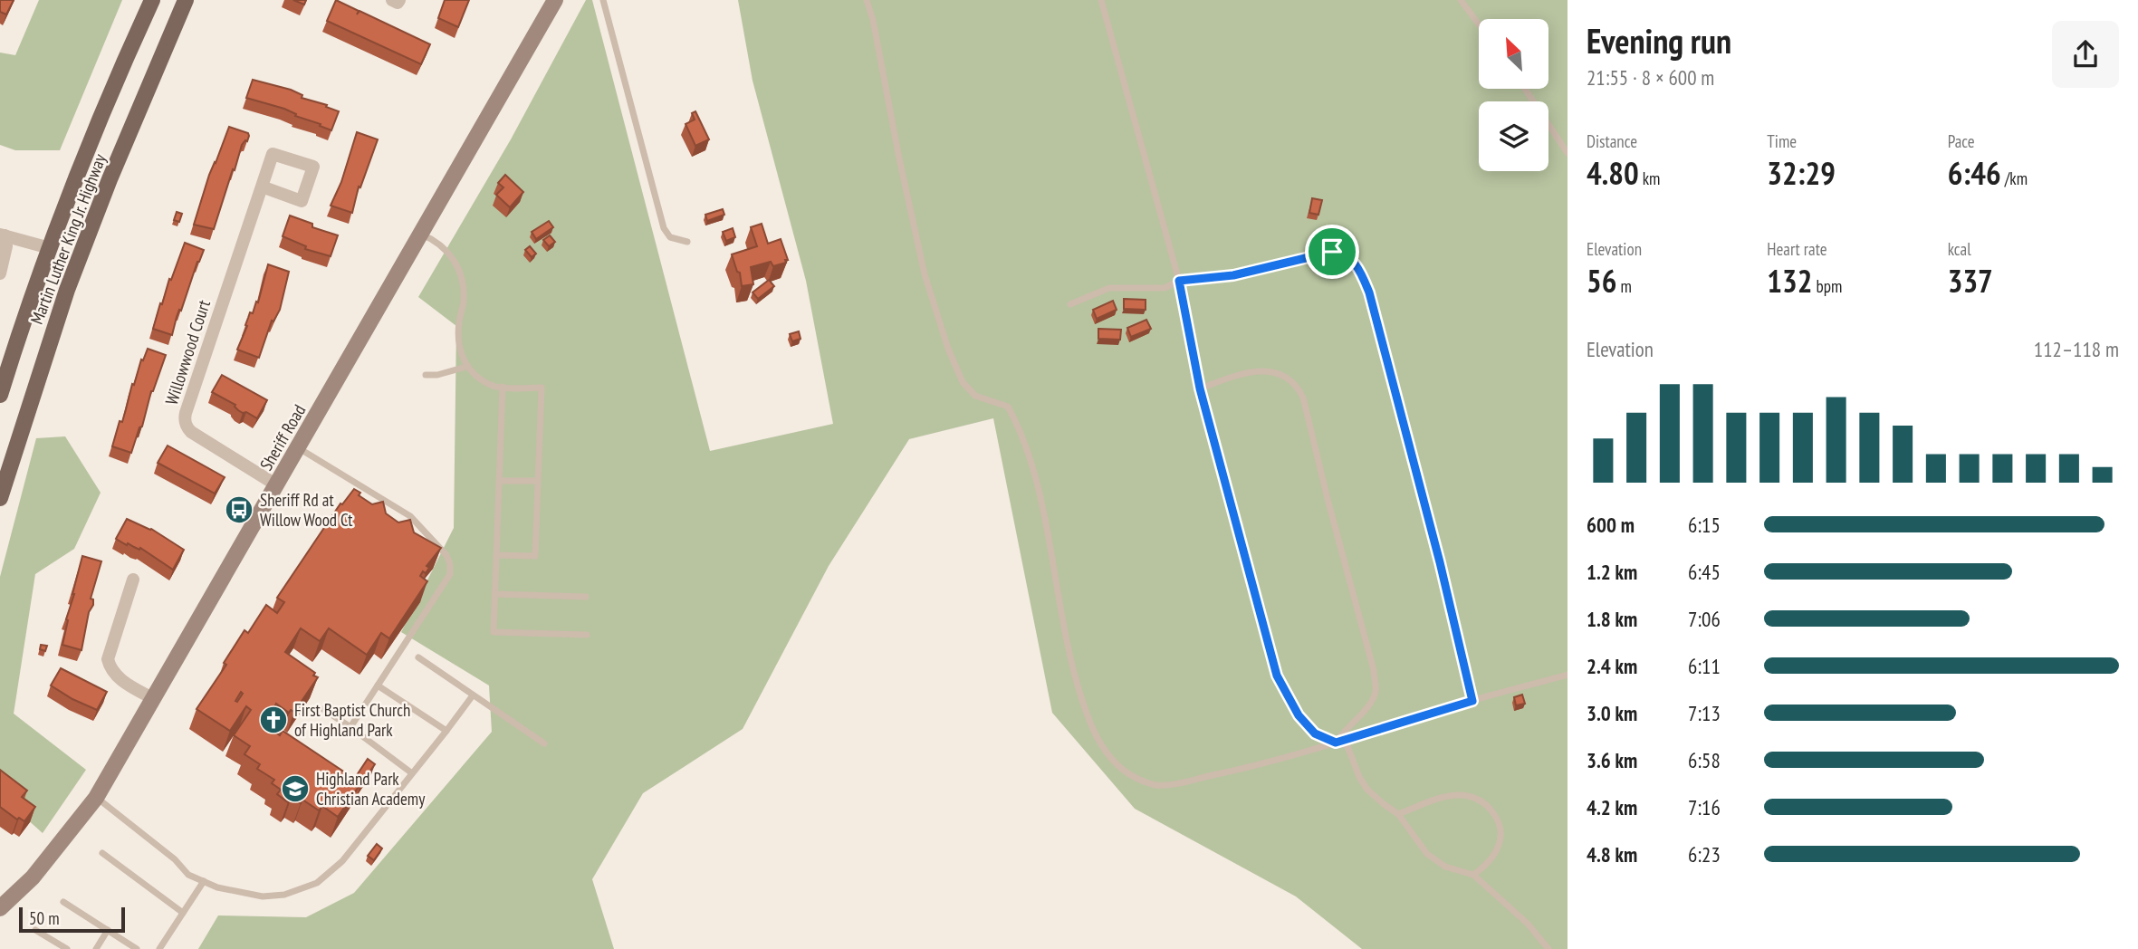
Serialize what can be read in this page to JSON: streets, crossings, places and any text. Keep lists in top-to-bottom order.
{
  "streets": {
    "main road": ["Martin Luther King Jr. Highway", "Sheriff Road"],
    "street": ["Willowwood Court"]
  },
  "crossings": [
    ["Willowwood Court", "Sheriff Road"]
  ],
  "places": {
    "bus stop": ["Sheriff Rd at Willow Wood Ct"],
    "church": ["First Baptist Church of Highland Park"],
    "school or university": ["Highland Park Christian Academy"]
  },
  "scale_bar": "50 m",
  "north": "top left",
  "page": {
    "heading": ["Evening run", "21:55 · 8 × 600 m"],
    "stats": [
      ["Distance", "4.80 km"],
      ["Time", "32:29"],
      ["Pace", "6:46 /km"],
      ["Elevation", "56 m"],
      ["Heart rate", "132 bpm"],
      ["kcal", "337"]
    ],
    "chart": ["Elevation", "112–118 m"],
    "list": [
      {
        "name": "600 m",
        "note": "6:15"
      },
      {
        "name": "1.2 km",
        "note": "6:45"
      },
      {
        "name": "1.8 km",
        "note": "7:06"
      },
      {
        "name": "2.4 km",
        "note": "6:11"
      },
      {
        "name": "3.0 km",
        "note": "7:13"
      },
      {
        "name": "3.6 km",
        "note": "6:58"
      },
      {
        "name": "4.2 km",
        "note": "7:16"
      },
      {
        "name": "4.8 km",
        "note": "6:23"
      }
    ],
    "scale": "50 m"
  }
}
